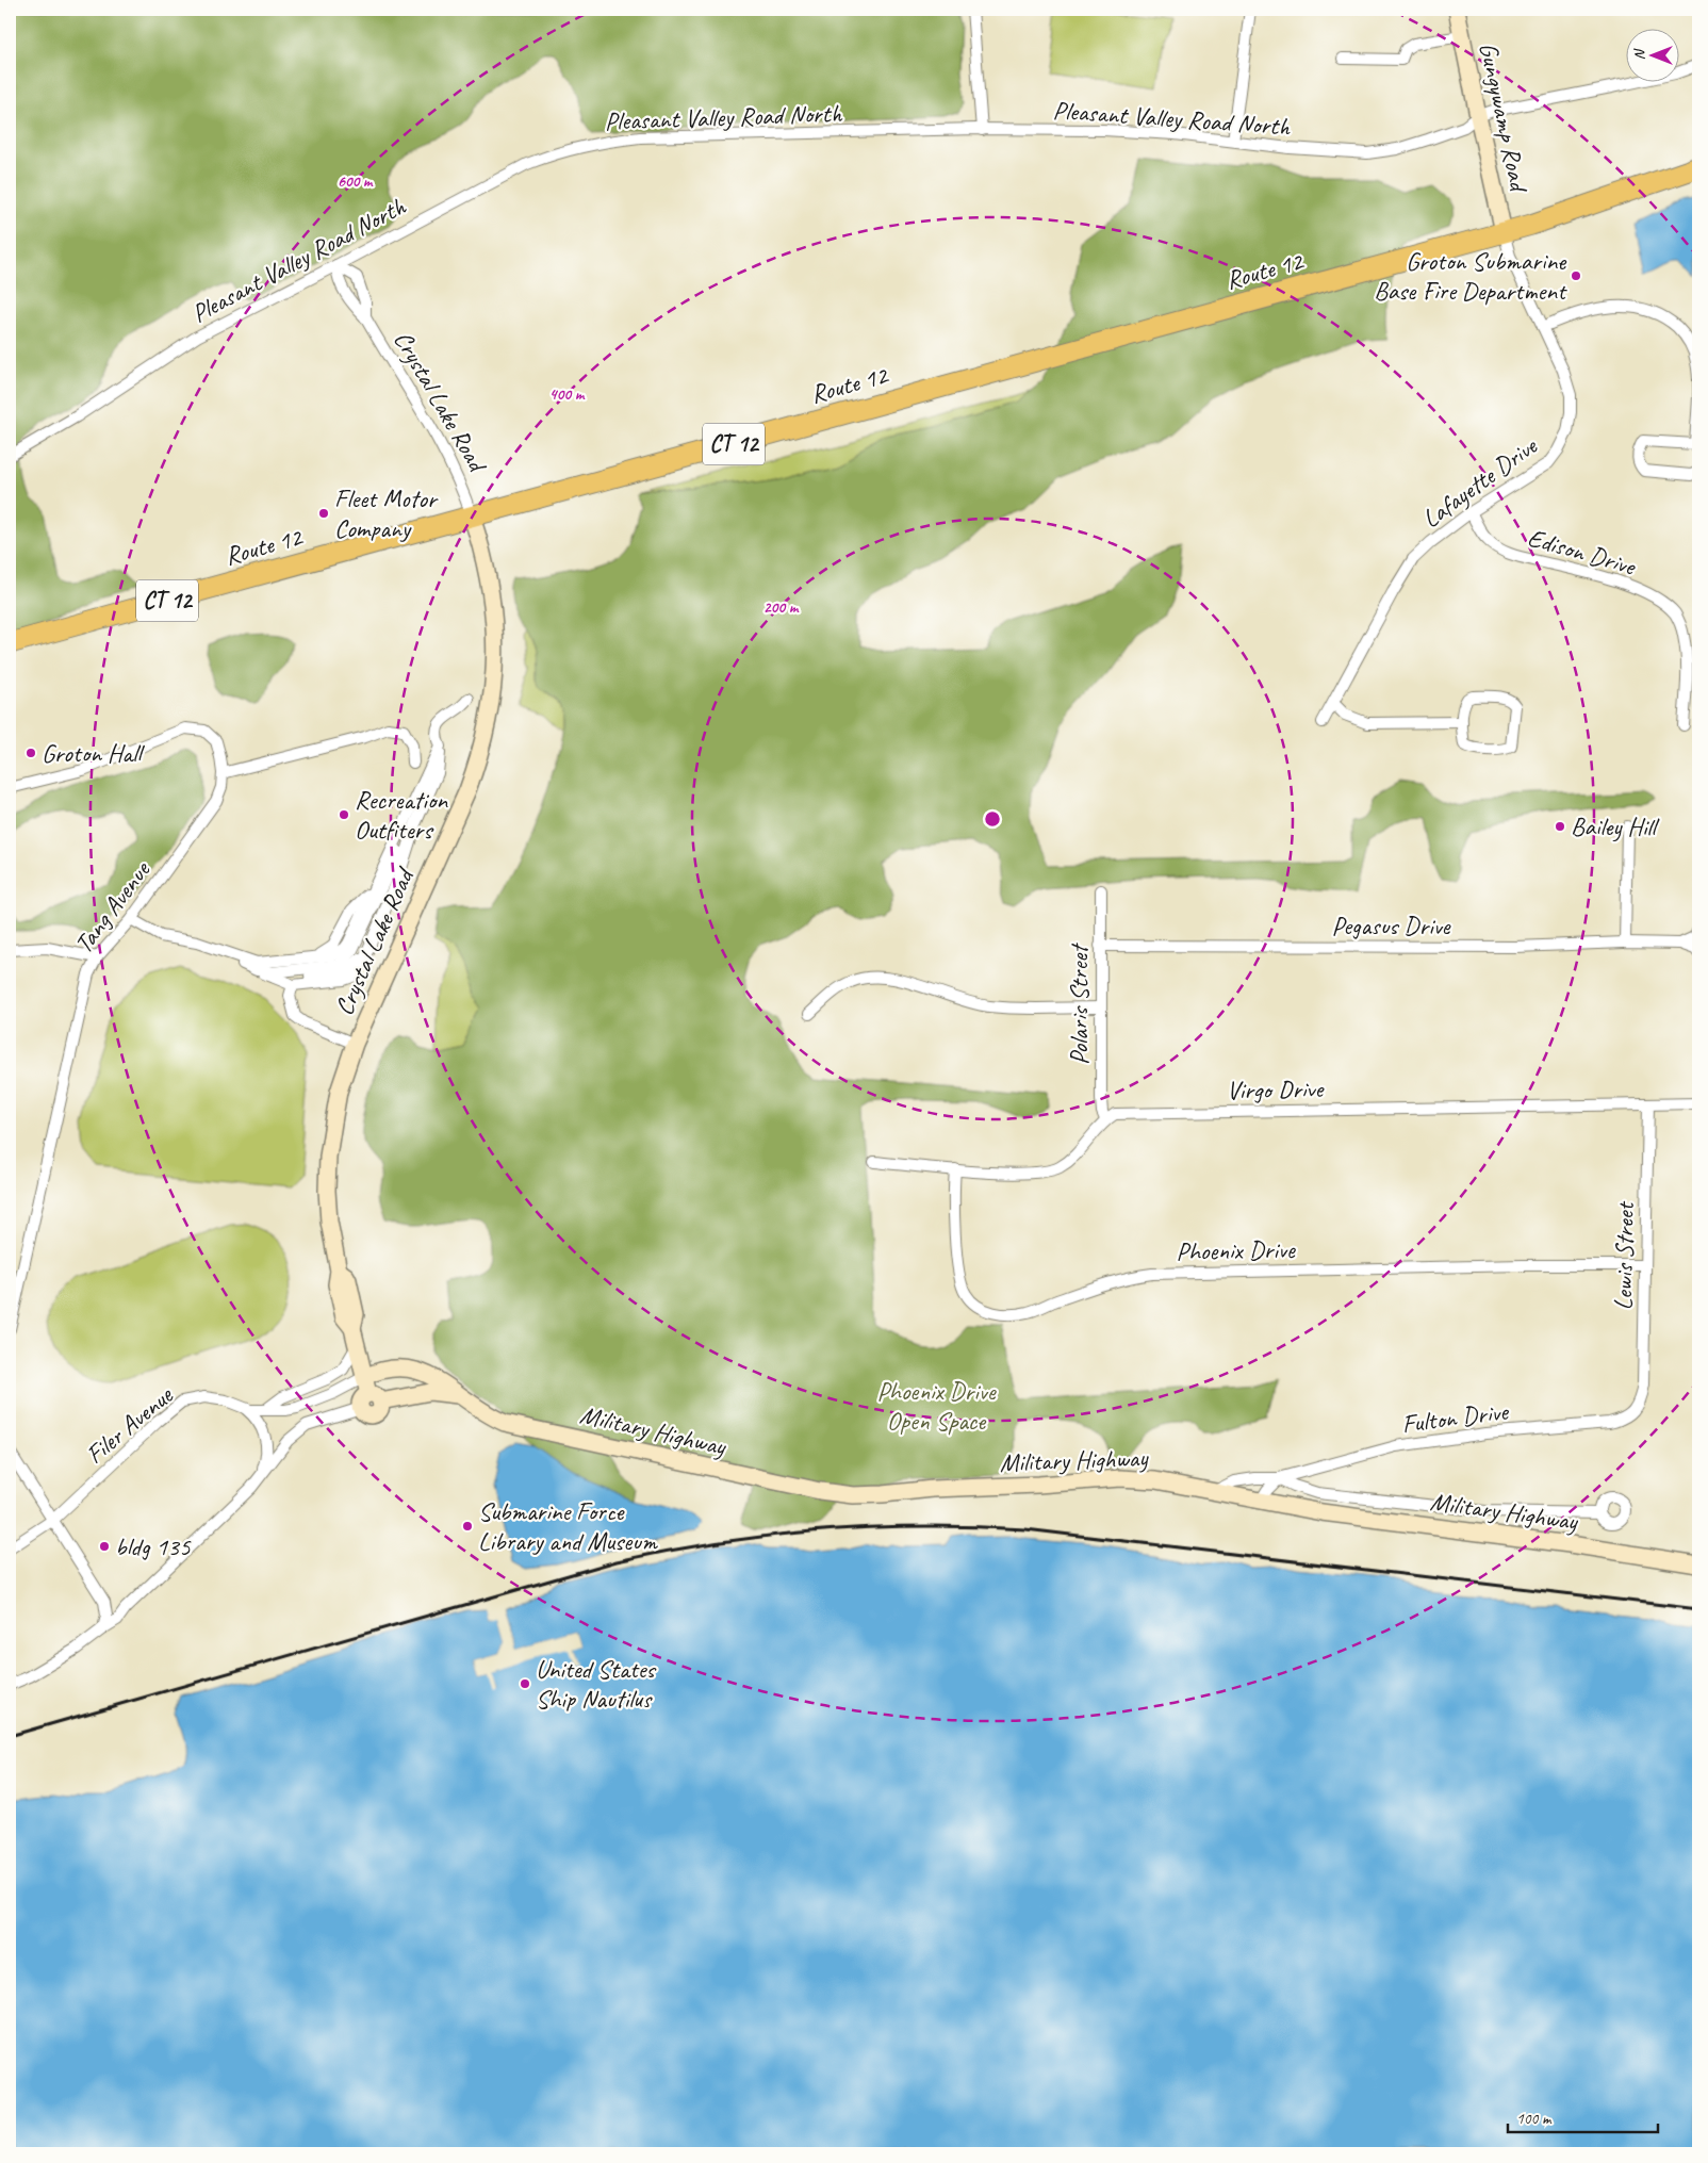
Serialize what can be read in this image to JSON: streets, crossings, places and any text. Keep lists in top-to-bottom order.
{
  "streets": {
    "highway": ["Route 12", "CT 12"],
    "street": [
      "Gungywamp Road",
      "Pleasant Valley Road North",
      "Crystal Lake Road",
      "Lafayette Drive",
      "Edison Drive",
      "Tang Avenue",
      "Pegasus Drive",
      "Polaris Street",
      "Virgo Drive",
      "Phoenix Drive",
      "Lewis Street",
      "Fulton Drive",
      "Filer Avenue",
      "Military Highway"
    ]
  },
  "crossings": [
    ["Gungywamp Road", "Pleasant Valley Road North"],
    ["Gungywamp Road", "Route 12"],
    ["Gungywamp Road", "Lafayette Drive"],
    ["Pleasant Valley Road North", "Crystal Lake Road"],
    ["Route 12", "Crystal Lake Road"],
    ["Route 12", "Lafayette Drive"],
    ["Crystal Lake Road", "Filer Avenue"],
    ["Crystal Lake Road", "Military Highway"],
    ["Lafayette Drive", "Edison Drive"],
    ["Pegasus Drive", "Polaris Street"],
    ["Polaris Street", "Virgo Drive"],
    ["Virgo Drive", "Lewis Street"],
    ["Phoenix Drive", "Lewis Street"],
    ["Lewis Street", "Fulton Drive"],
    ["Fulton Drive", "Military Highway"],
    ["Filer Avenue", "Military Highway"]
  ],
  "parks": ["Phoenix Drive Open Space"],
  "places": [
    "Groton Submarine Base Fire Department",
    "Fleet Motor Company",
    "Groton Hall",
    "Recreation Outfiters",
    "Bailey Hill",
    "Submarine Force Library and Museum",
    "bldg 135",
    "United States Ship Nautilus"
  ],
  "scale_bar": "100 m",
  "north": "left",
  "rings": ["600 m", "400 m", "200 m"]
}
